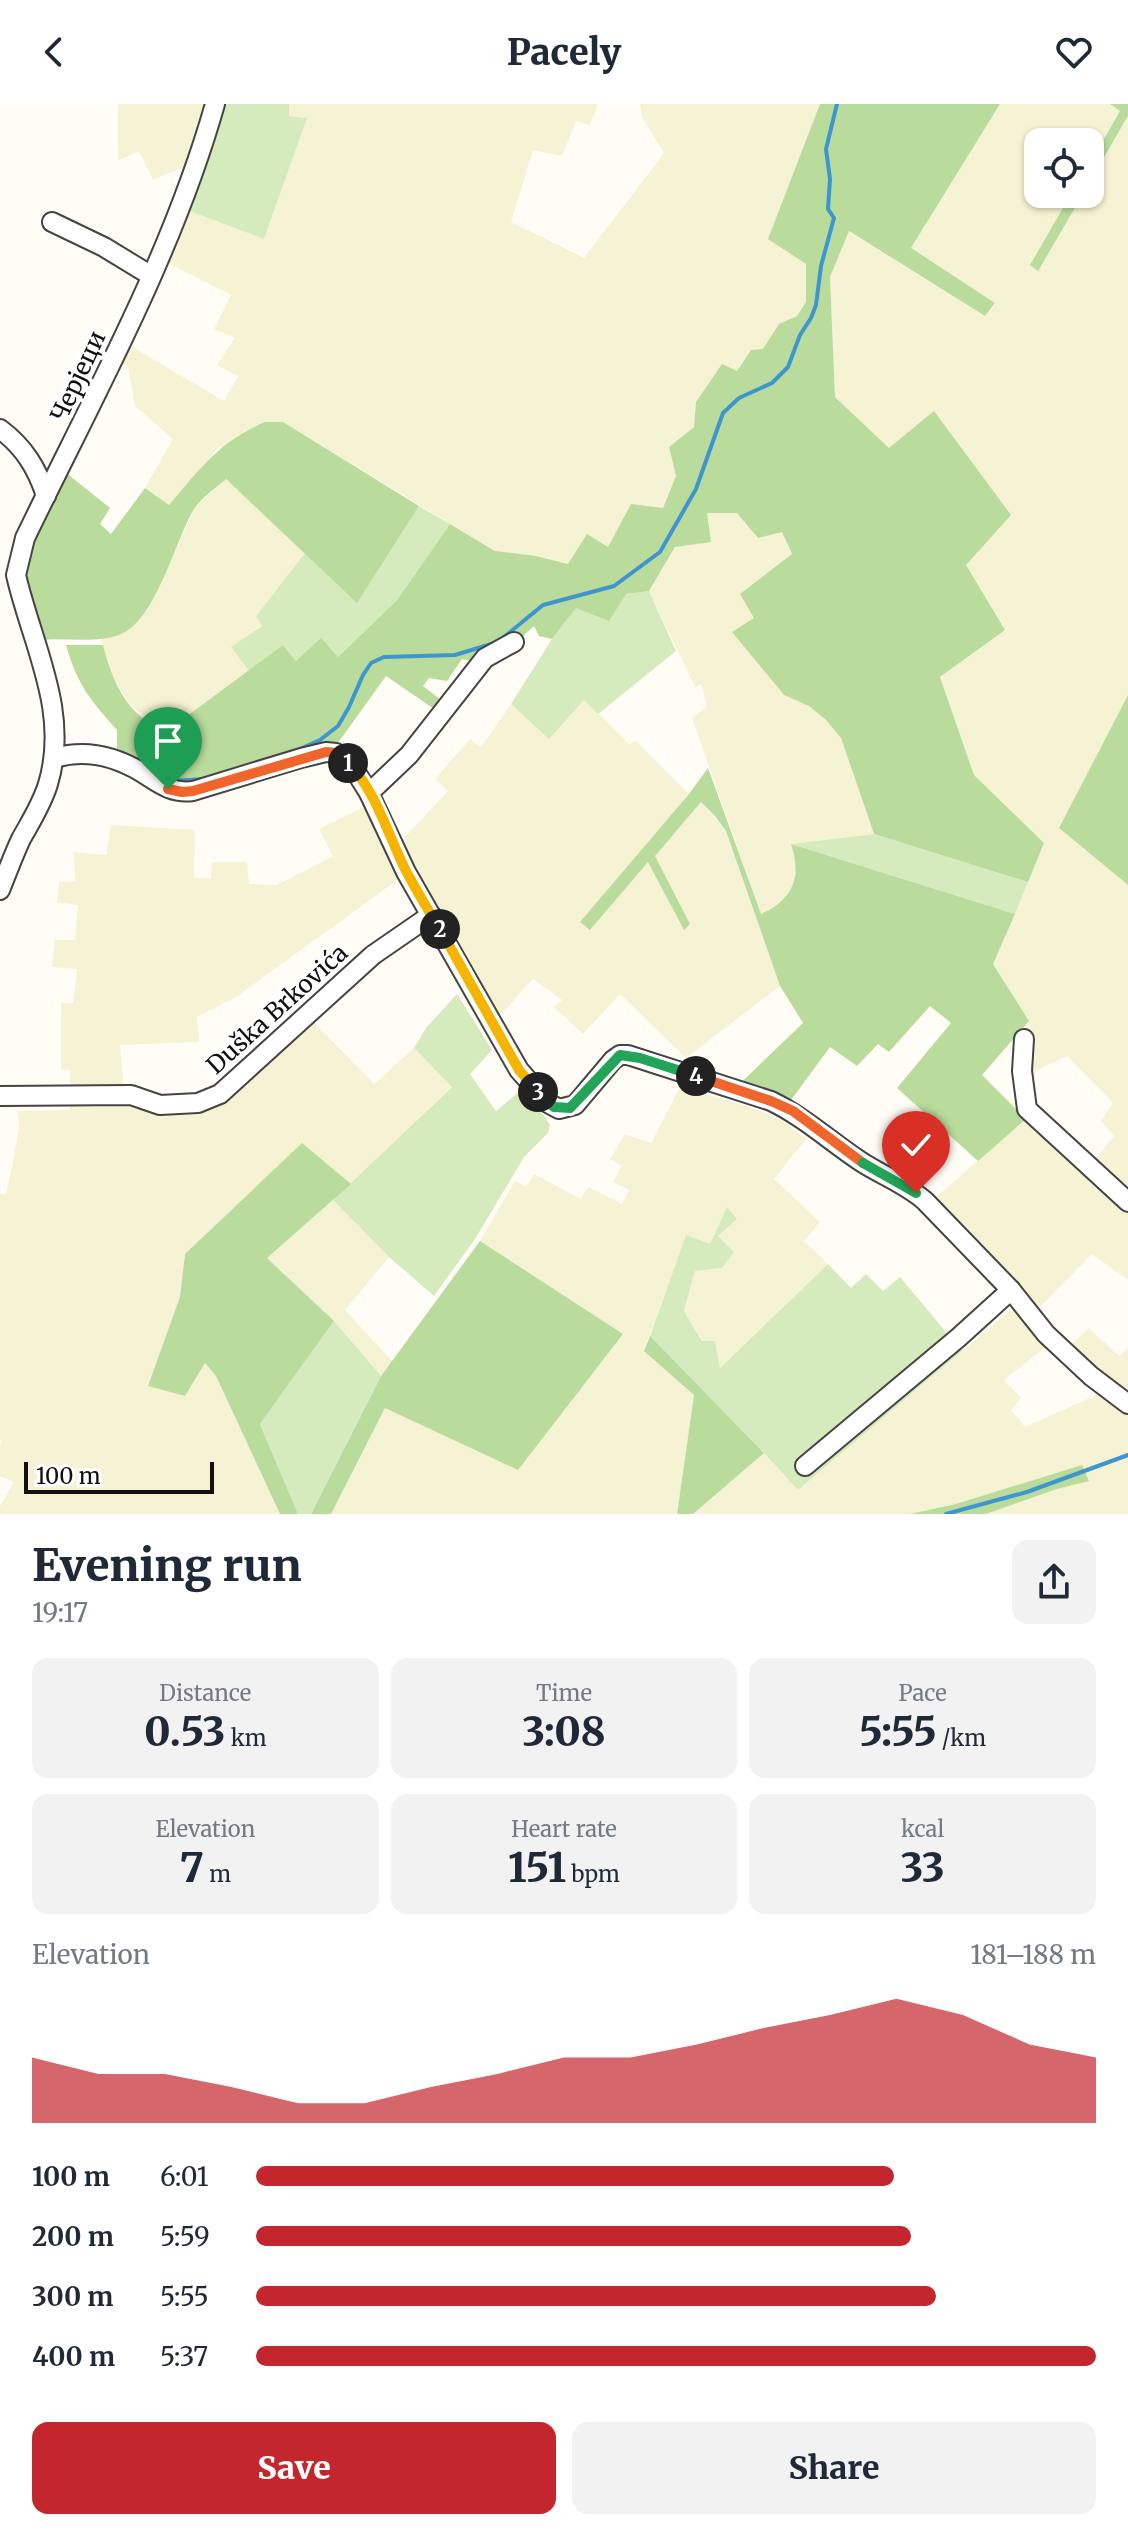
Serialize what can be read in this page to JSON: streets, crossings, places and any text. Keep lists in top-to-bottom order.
{
  "streets": {
    "street": ["Черјеци", "Duška Brkovića"]
  },
  "scale_bar": "100 m",
  "page": {
    "header": "Pacely",
    "pins": [
      "1",
      "2",
      "4",
      "3"
    ],
    "scale": "100 m",
    "heading": ["Evening run", "19:17"],
    "stats": [
      ["Distance", "0.53 km"],
      ["Time", "3:08"],
      ["Pace", "5:55 /km"],
      ["Elevation", "7 m"],
      ["Heart rate", "151 bpm"],
      ["kcal", "33"]
    ],
    "chart": ["Elevation", "181–188 m"],
    "list": [
      {
        "name": "100 m",
        "note": "6:01"
      },
      {
        "name": "200 m",
        "note": "5:59"
      },
      {
        "name": "300 m",
        "note": "5:55"
      },
      {
        "name": "400 m",
        "note": "5:37"
      }
    ],
    "buttons": ["Save", "Share"]
  }
}
